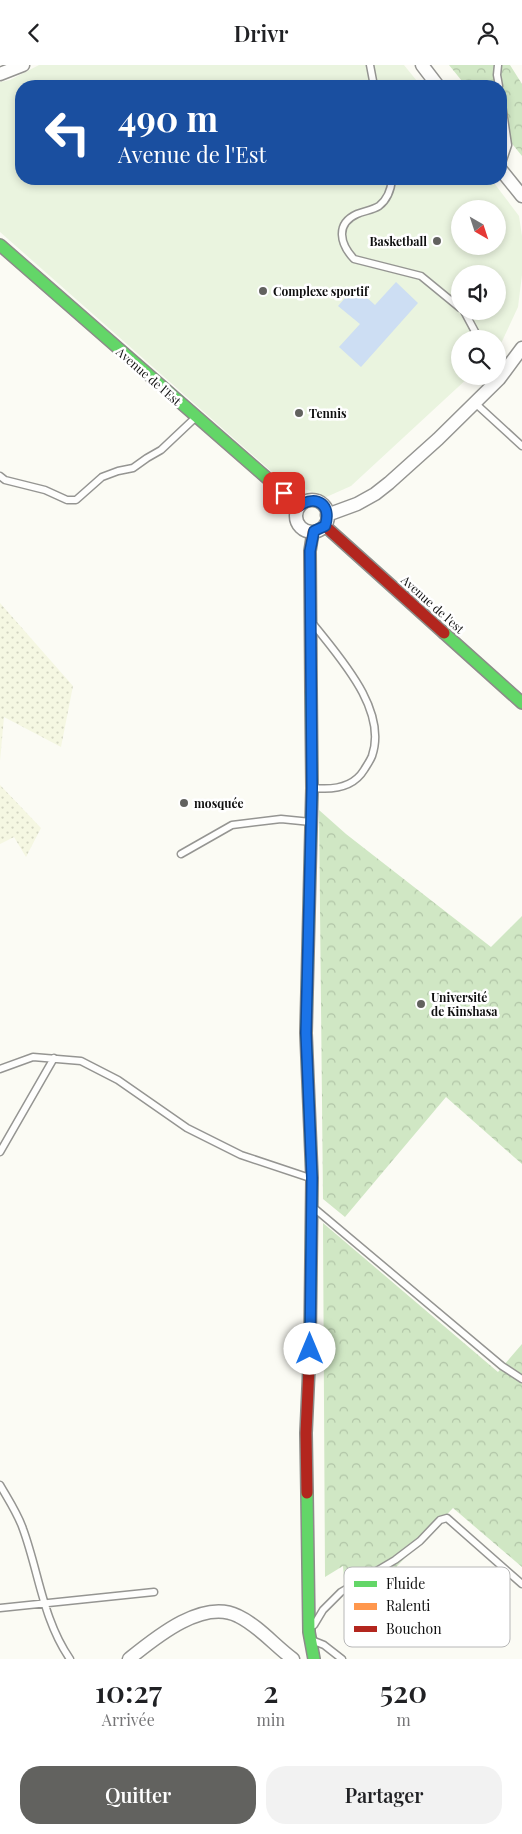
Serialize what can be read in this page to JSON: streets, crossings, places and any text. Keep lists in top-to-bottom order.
{
  "streets": {
    "street": ["Avenue de l'Est", "Avenue de l'est"]
  },
  "crossings": [
    ["Avenue de l'Est", "Avenue de l'est"]
  ],
  "places": [
    "Basketball",
    "Complexe sportif",
    "Tennis",
    "mosquée",
    "Université de Kinshasa"
  ],
  "legend": ["Fluide", "Ralenti", "Bouchon"],
  "north": "bottom right",
  "page": {
    "header": "Drivr",
    "turn": ["490 m", "Avenue de l'Est"],
    "eta": [
      "10:27",
      "Arrivée",
      "2",
      "min",
      "520",
      "m"
    ],
    "buttons": ["Quitter", "Partager"]
  }
}
